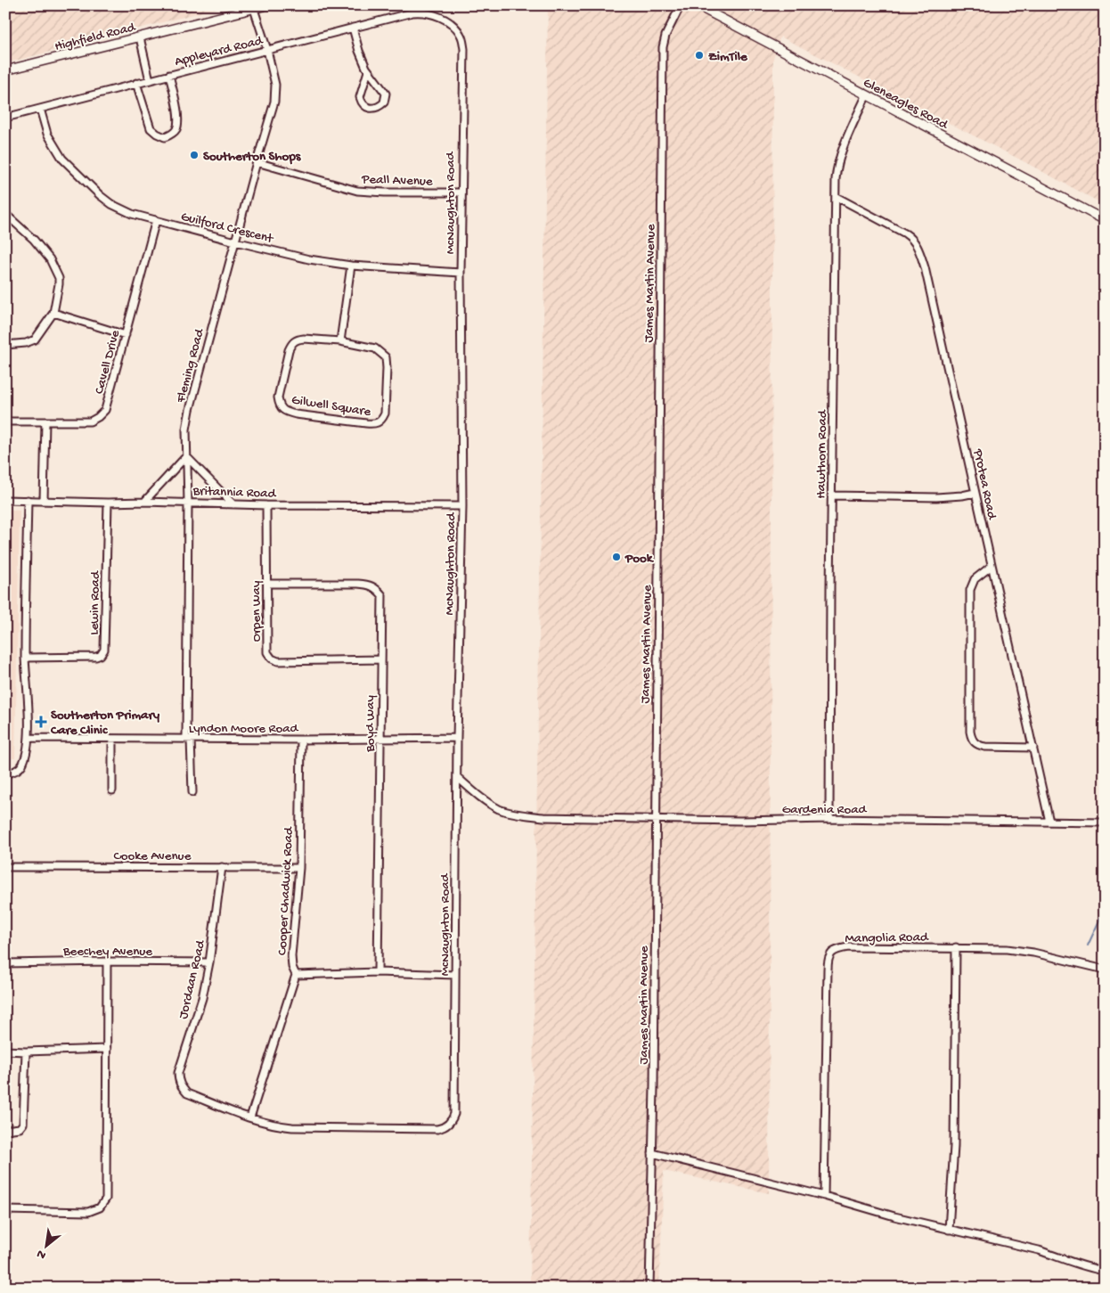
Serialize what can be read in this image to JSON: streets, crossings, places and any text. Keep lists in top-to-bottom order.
{
  "streets": {
    "street": [
      "Highfield Road",
      "Appleyard Road",
      "Gleneagles Road",
      "Peall Avenue",
      "McNaughton Road",
      "Guilford Crescent",
      "James Martin Avenue",
      "Cavell Drive",
      "Fleming Road",
      "Gilwell Square",
      "Hawthorn Road",
      "Protea Road",
      "Britannia Road",
      "Lewin Road",
      "Orpen Way",
      "Boyd Way",
      "Lyndon Moore Road",
      "Gardenia Road",
      "Cooke Avenue",
      "Cooper Chadwick Road",
      "Mangolia Road",
      "Beechey Avenue",
      "Jordaan Road"
    ]
  },
  "crossings": [
    ["Highfield Road", "Fleming Road"],
    ["Appleyard Road", "McNaughton Road"],
    ["Appleyard Road", "Guilford Crescent"],
    ["Appleyard Road", "Fleming Road"],
    ["Gleneagles Road", "Hawthorn Road"],
    ["Peall Avenue", "McNaughton Road"],
    ["Peall Avenue", "Fleming Road"],
    ["McNaughton Road", "Guilford Crescent"],
    ["McNaughton Road", "Britannia Road"],
    ["McNaughton Road", "Lyndon Moore Road"],
    ["McNaughton Road", "Gardenia Road"],
    ["McNaughton Road", "Cooper Chadwick Road"],
    ["McNaughton Road", "Jordaan Road"],
    ["Guilford Crescent", "Cavell Drive"],
    ["Guilford Crescent", "Fleming Road"],
    ["James Martin Avenue", "Gardenia Road"],
    ["Fleming Road", "Britannia Road"],
    ["Fleming Road", "Lyndon Moore Road"],
    ["Hawthorn Road", "Protea Road"],
    ["Hawthorn Road", "Gardenia Road"],
    ["Protea Road", "Gardenia Road"],
    ["Britannia Road", "Lewin Road"],
    ["Britannia Road", "Orpen Way"],
    ["Orpen Way", "Boyd Way"],
    ["Boyd Way", "Lyndon Moore Road"],
    ["Lyndon Moore Road", "Cooper Chadwick Road"],
    ["Cooke Avenue", "Cooper Chadwick Road"],
    ["Cooke Avenue", "Jordaan Road"],
    ["Cooper Chadwick Road", "Jordaan Road"],
    ["Beechey Avenue", "Jordaan Road"]
  ],
  "places": {
    "other": ["ZimTile", "Southerton Shops", "Pook"],
    "health": ["Southerton Primary Care Clinic"]
  },
  "north": "bottom left"
}
